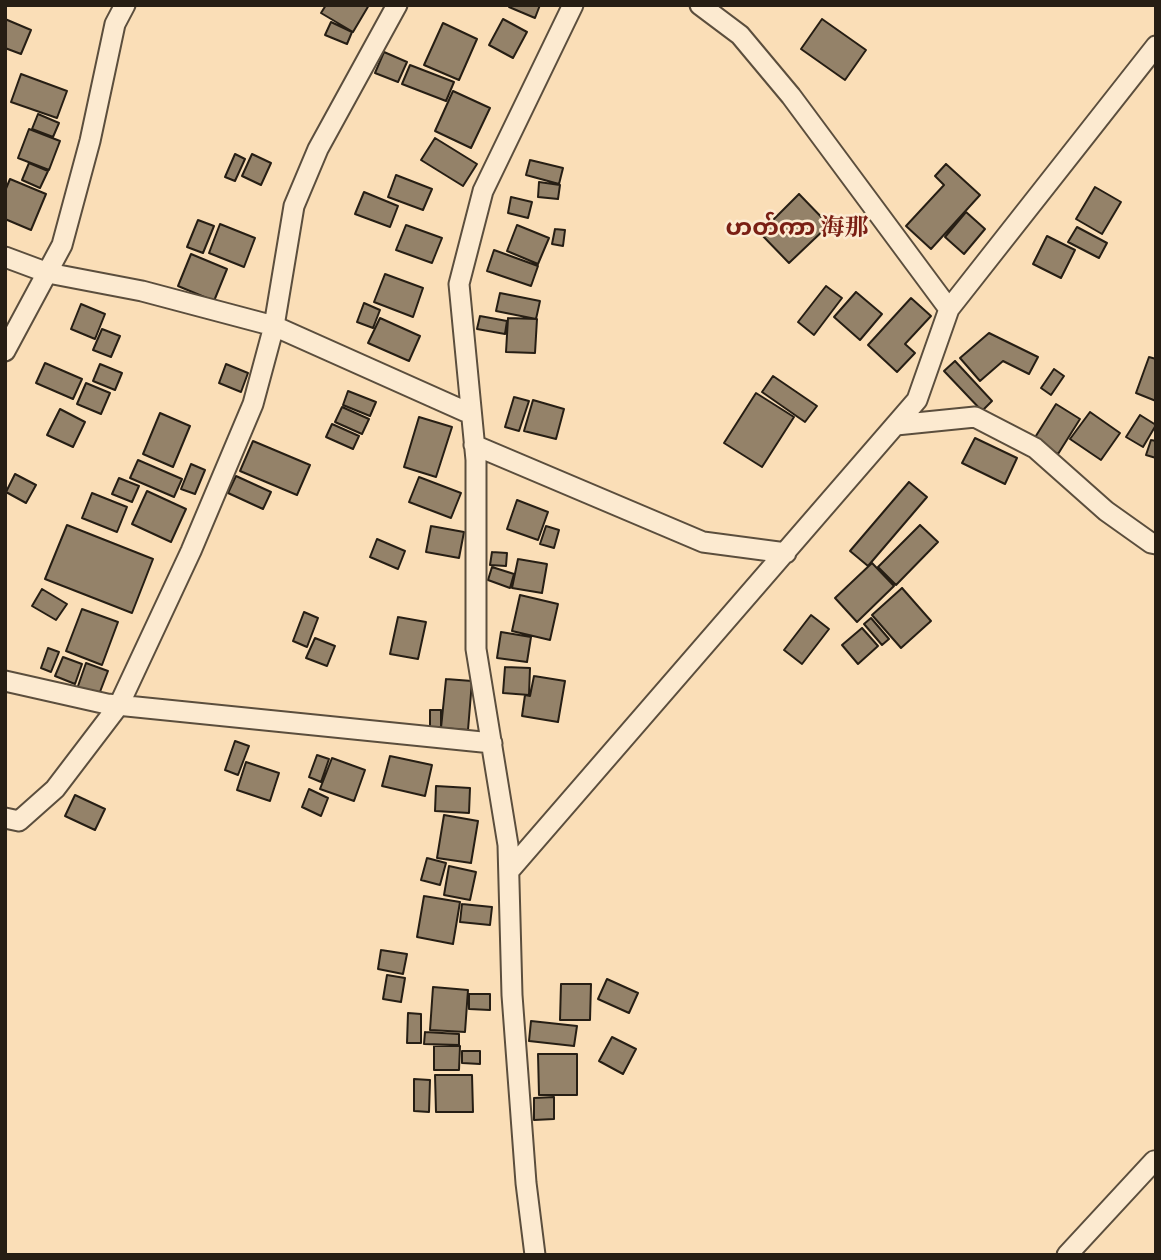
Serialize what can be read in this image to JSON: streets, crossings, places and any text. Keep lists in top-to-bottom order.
{
  "districts": ["ဟတ်ကာ 海那"]
}
